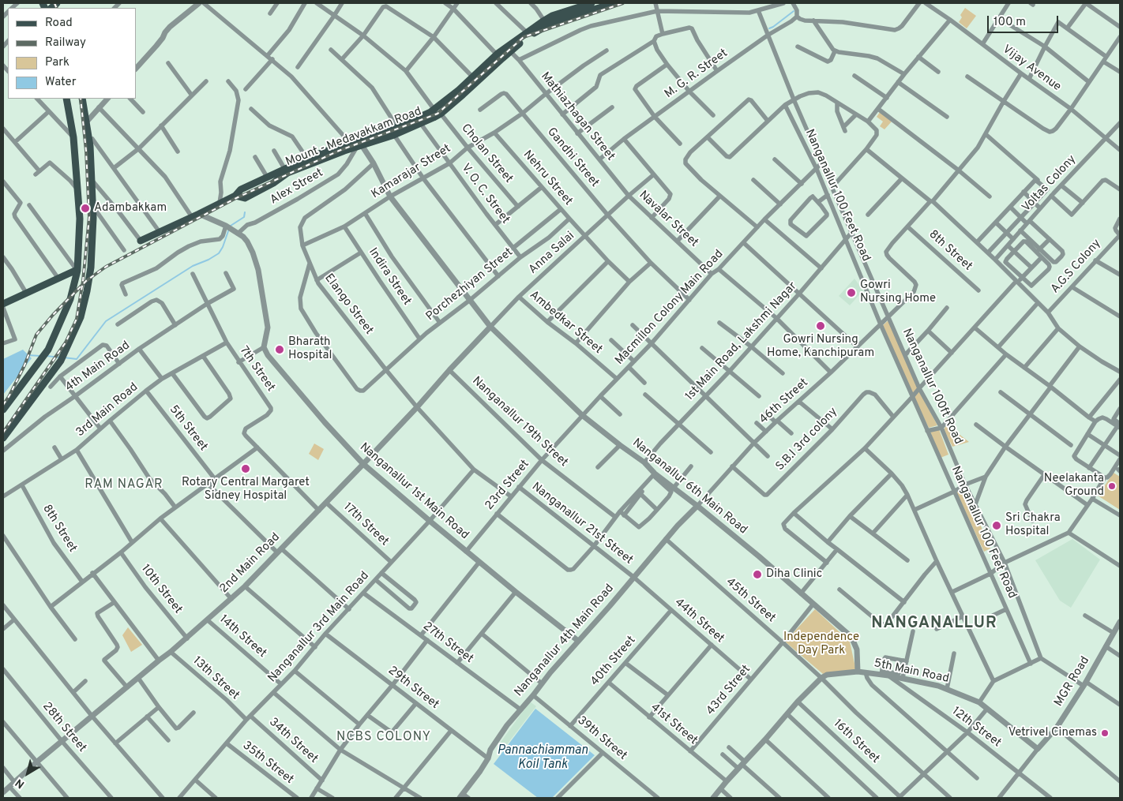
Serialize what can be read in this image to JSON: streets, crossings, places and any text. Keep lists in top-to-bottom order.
{
  "streets": {
    "main road": ["Mount - Medavakkam Road"],
    "street": [
      "Vijay Avenue",
      "M. G. R. Street",
      "Mathiazhagan Street",
      "Cholan Street",
      "Gandhi Street",
      "Kamarajar Street",
      "Nehru Street",
      "Voltas Colony",
      "Alex Street",
      "V. O. C. Street",
      "Nanganallur 100 Feet Road",
      "Navalar Street",
      "8th Street",
      "Anna Salai",
      "A.G.S Colony",
      "Indira Street",
      "Porchezhiyan Street",
      "Elango Street",
      "Macmillon Colony Main Road",
      "Ambedkar Street",
      "1st Main Road, Lakshmi Nagar",
      "4th Main Road",
      "7th Street",
      "Nanganallur 100ft Road",
      "46th Street",
      "3rd Main Road",
      "Nanganallur 19th Street",
      "5th Street",
      "S.B.I 3rd colony",
      "23rd Street",
      "Nanganallur 6th Main Road",
      "Nanganallur 1st Main Road",
      "Nanganallur 21st Street",
      "17th Street",
      "2nd Main Road",
      "10th Street",
      "45th Street",
      "44th Street",
      "Nanganallur 3rd Main Road",
      "14th Street",
      "Nanganallur 4th Main Road",
      "27th Street",
      "40th Street",
      "5th Main Road",
      "13th Street",
      "MGR Road",
      "29th Street",
      "43rd Street",
      "41st Street",
      "28th Street",
      "12th Street",
      "39th Street",
      "34th Street",
      "16th Street",
      "35th Street"
    ]
  },
  "crossings": [
    ["Vijay Avenue", "Voltas Colony"],
    ["M. G. R. Street", "Mathiazhagan Street"],
    ["M. G. R. Street", "Nanganallur 100ft Road"],
    ["Mathiazhagan Street", "Mount - Medavakkam Road"],
    ["Mathiazhagan Street", "Kamarajar Street"],
    ["Mathiazhagan Street", "Navalar Street"],
    ["Mathiazhagan Street", "Anna Salai"],
    ["Mount - Medavakkam Road", "Cholan Street"],
    ["Mount - Medavakkam Road", "Alex Street"],
    ["Mount - Medavakkam Road", "V. O. C. Street"],
    ["Mount - Medavakkam Road", "Nanganallur 6th Main Road"],
    ["Cholan Street", "Kamarajar Street"],
    ["Gandhi Street", "Kamarajar Street"],
    ["Gandhi Street", "Anna Salai"],
    ["Gandhi Street", "Macmillon Colony Main Road"],
    ["Kamarajar Street", "Nehru Street"],
    ["Kamarajar Street", "V. O. C. Street"],
    ["Kamarajar Street", "Indira Street"],
    ["Kamarajar Street", "Elango Street"],
    ["Kamarajar Street", "Nanganallur 6th Main Road"],
    ["Nehru Street", "Anna Salai"],
    ["Nehru Street", "Porchezhiyan Street"],
    ["Alex Street", "Nanganallur 6th Main Road"],
    ["V. O. C. Street", "Porchezhiyan Street"],
    ["Nanganallur 100 Feet Road", "Macmillon Colony Main Road"],
    ["Nanganallur 100 Feet Road", "1st Main Road, Lakshmi Nagar"],
    ["Nanganallur 100 Feet Road", "46th Street"],
    ["Navalar Street", "Anna Salai"],
    ["Navalar Street", "Macmillon Colony Main Road"],
    ["8th Street", "46th Street"],
    ["8th Street", "3rd Main Road"],
    ["Anna Salai", "Ambedkar Street"],
    ["Anna Salai", "Nanganallur 6th Main Road"],
    ["Anna Salai", "2nd Main Road"],
    ["Indira Street", "Porchezhiyan Street"],
    ["Porchezhiyan Street", "Elango Street"],
    ["Porchezhiyan Street", "Nanganallur 6th Main Road"],
    ["Elango Street", "23rd Street"],
    ["Elango Street", "2nd Main Road"],
    ["Elango Street", "Nanganallur 3rd Main Road"],
    ["Macmillon Colony Main Road", "Ambedkar Street"],
    ["Macmillon Colony Main Road", "Nanganallur 100ft Road"],
    ["Macmillon Colony Main Road", "23rd Street"],
    ["Macmillon Colony Main Road", "Nanganallur 6th Main Road"],
    ["1st Main Road, Lakshmi Nagar", "Nanganallur 100ft Road"],
    ["1st Main Road, Lakshmi Nagar", "Nanganallur 6th Main Road"],
    ["4th Main Road", "7th Street"],
    ["7th Street", "3rd Main Road"],
    ["7th Street", "2nd Main Road"],
    ["Nanganallur 100ft Road", "46th Street"],
    ["46th Street", "S.B.I 3rd colony"],
    ["46th Street", "Nanganallur 6th Main Road"],
    ["46th Street", "Nanganallur 4th Main Road"],
    ["3rd Main Road", "5th Street"],
    ["Nanganallur 19th Street", "23rd Street"],
    ["Nanganallur 19th Street", "2nd Main Road"],
    ["23rd Street", "Nanganallur 6th Main Road"],
    ["23rd Street", "Nanganallur 1st Main Road"],
    ["23rd Street", "Nanganallur 21st Street"],
    ["Nanganallur 6th Main Road", "2nd Main Road"],
    ["Nanganallur 6th Main Road", "Nanganallur 4th Main Road"],
    ["Nanganallur 6th Main Road", "5th Main Road"],
    ["Nanganallur 6th Main Road", "43rd Street"],
    ["Nanganallur 1st Main Road", "2nd Main Road"],
    ["Nanganallur 1st Main Road", "Nanganallur 3rd Main Road"],
    ["Nanganallur 1st Main Road", "Nanganallur 4th Main Road"],
    ["Nanganallur 21st Street", "44th Street"],
    ["Nanganallur 21st Street", "Nanganallur 4th Main Road"],
    ["17th Street", "2nd Main Road"],
    ["17th Street", "Nanganallur 3rd Main Road"],
    ["2nd Main Road", "10th Street"],
    ["2nd Main Road", "14th Street"],
    ["2nd Main Road", "13th Street"],
    ["2nd Main Road", "28th Street"],
    ["45th Street", "Nanganallur 4th Main Road"],
    ["45th Street", "5th Main Road"],
    ["45th Street", "43rd Street"],
    ["44th Street", "Nanganallur 4th Main Road"],
    ["44th Street", "40th Street"],
    ["44th Street", "43rd Street"],
    ["Nanganallur 3rd Main Road", "14th Street"],
    ["Nanganallur 3rd Main Road", "27th Street"],
    ["Nanganallur 3rd Main Road", "13th Street"],
    ["Nanganallur 3rd Main Road", "29th Street"],
    ["Nanganallur 3rd Main Road", "34th Street"],
    ["Nanganallur 3rd Main Road", "35th Street"],
    ["Nanganallur 4th Main Road", "27th Street"],
    ["Nanganallur 4th Main Road", "29th Street"],
    ["Nanganallur 4th Main Road", "39th Street"],
    ["40th Street", "41st Street"],
    ["40th Street", "39th Street"],
    ["5th Main Road", "MGR Road"],
    ["5th Main Road", "12th Street"],
    ["43rd Street", "41st Street"]
  ],
  "districts": ["RAM NAGAR", "NANGANALLUR", "NCBS COLONY"],
  "water": ["Pannachiamman Koil Tank"],
  "parks": ["Independence Day Park"],
  "places": [
    "Adambakkam",
    "Gowri Nursing Home",
    "Gowri Nursing Home, Kanchipuram",
    "Bharath Hospital",
    "Rotary Central Margaret Sidney Hospital",
    "Neelakanta Ground",
    "Sri Chakra Hospital",
    "Diha Clinic",
    "Vetrivel Cinemas"
  ],
  "legend": [
    "Road",
    "Railway",
    "Park",
    "Water"
  ],
  "scale_bar": "100 m",
  "north": "bottom left"
}
